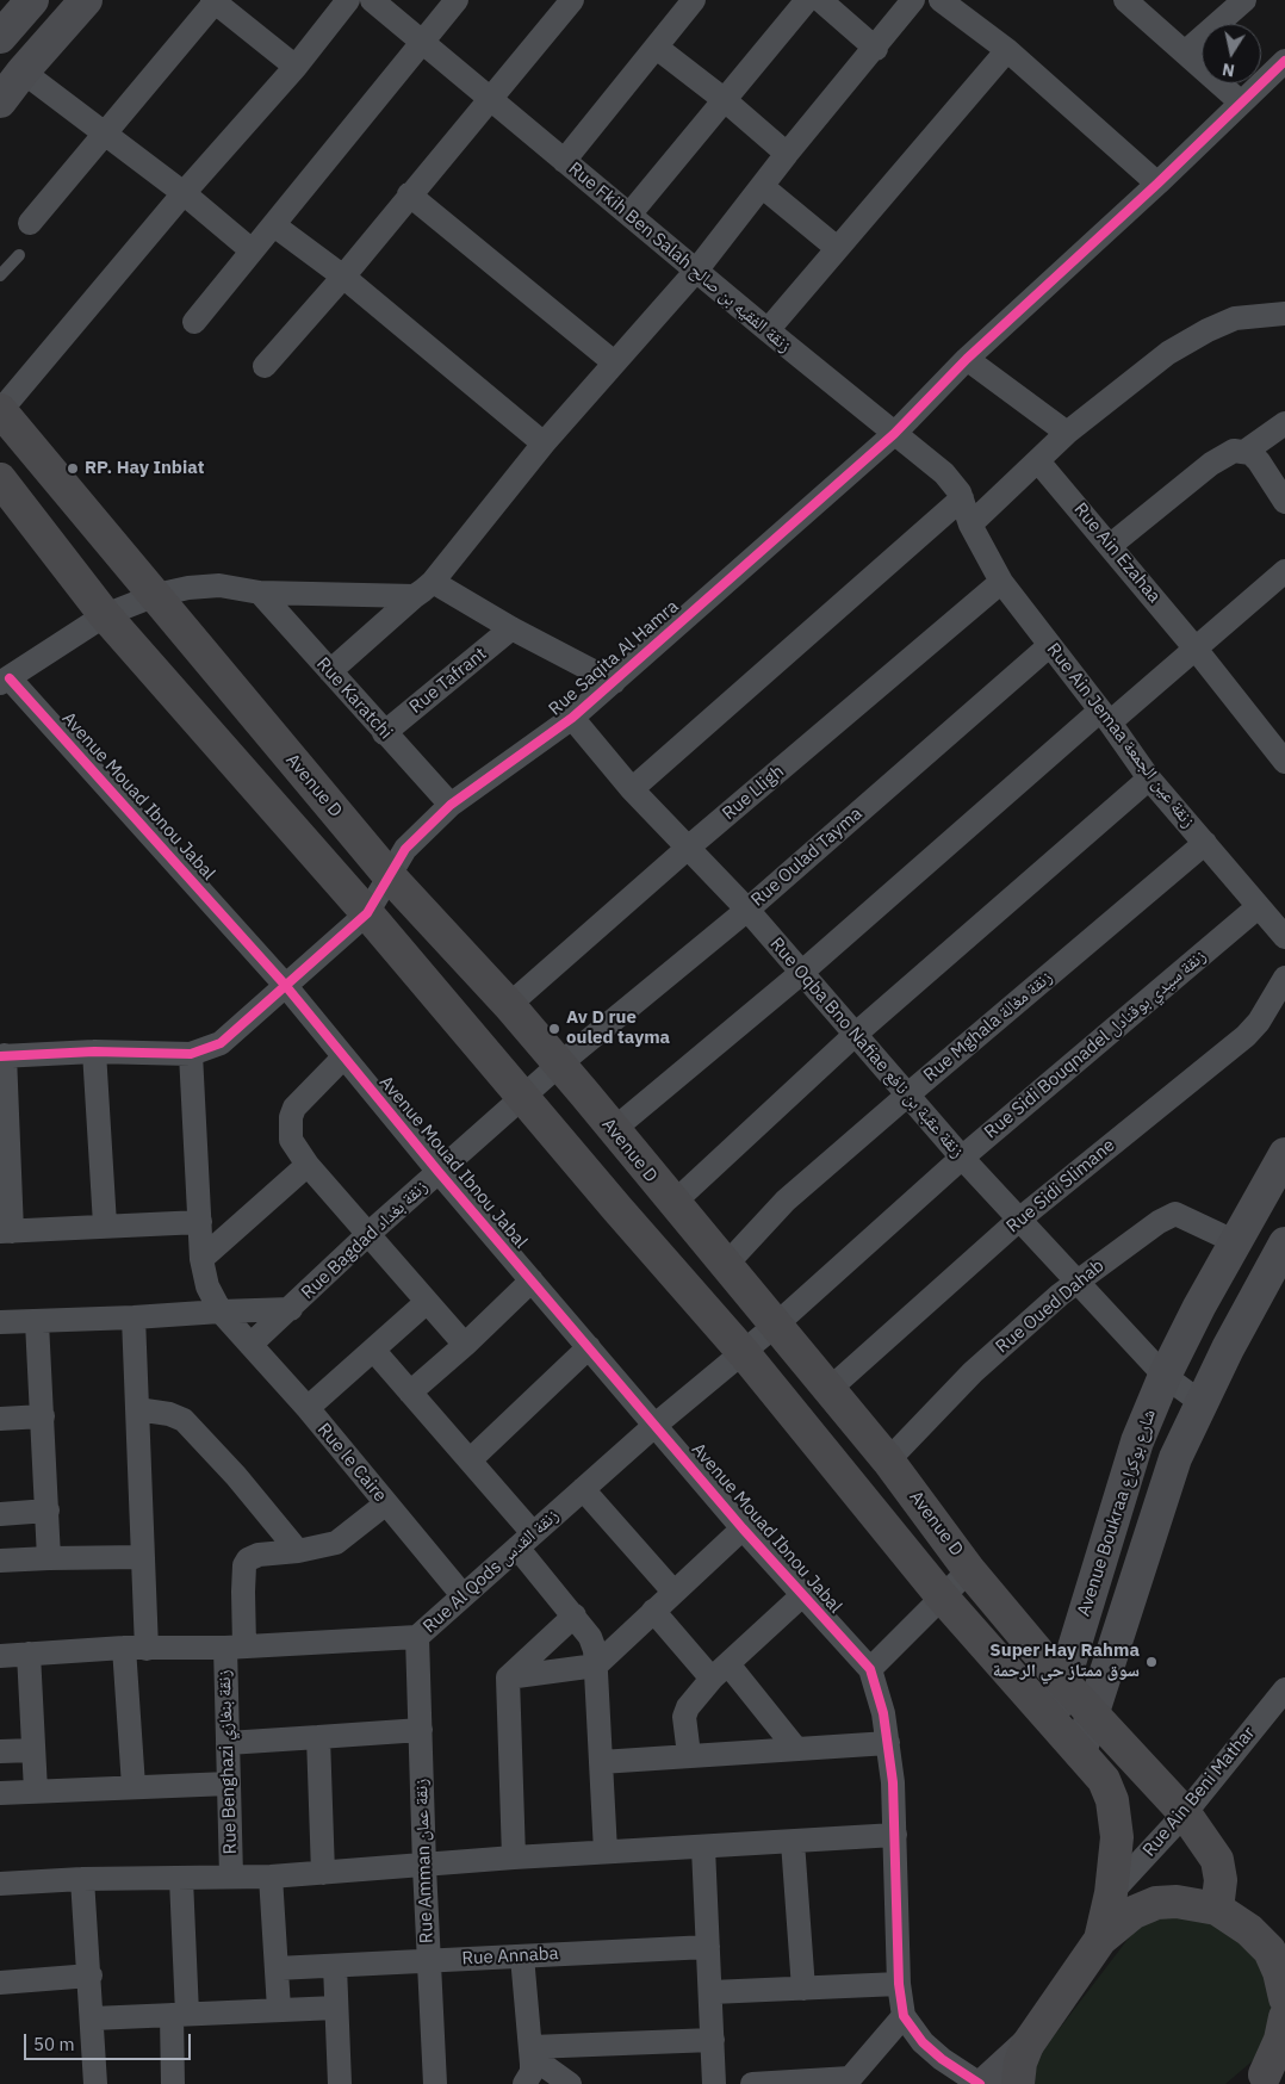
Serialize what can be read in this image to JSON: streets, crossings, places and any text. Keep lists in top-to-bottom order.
{
  "streets": {
    "main road": ["Avenue D"],
    "street": [
      "Rue Fkih Ben Salah زنقة الفقيه بن صالح",
      "Rue Ain Ezahaa",
      "Rue Saqita Al Hamra",
      "Rue Tafrant",
      "Rue Karatchi",
      "Rue Ain Jemaa زنقة عين الجمعة",
      "Rue Lligh",
      "Avenue Mouad Ibnou Jabal",
      "Rue Oulad Tayma",
      "Rue Mghala زنقة مغالة",
      "Rue Sidi Bouqnadel زنقة سيدي بوقنادل",
      "Rue Oqba Bno Nafiae زنقة عقبة بن نافع",
      "Rue Sidi Slimane",
      "Rue Bagdad زنقة بغداد",
      "Rue Oued Dahab",
      "Rue le Caire",
      "Avenue Boukraa شارع بوكراع",
      "Rue Al Qods زنقة القدس",
      "Rue Benghazi زنقة بنغازي",
      "Rue Ain Beni Mathar",
      "Rue Amman زنقة عمان",
      "Rue Annaba"
    ]
  },
  "crossings": [
    ["Rue Fkih Ben Salah زنقة الفقيه بن صالح", "Rue Saqita Al Hamra"],
    ["Rue Fkih Ben Salah زنقة الفقيه بن صالح", "Rue Ain Jemaa زنقة عين الجمعة"],
    ["Rue Saqita Al Hamra", "Rue Karatchi"],
    ["Rue Saqita Al Hamra", "Avenue D"],
    ["Rue Saqita Al Hamra", "Avenue Mouad Ibnou Jabal"],
    ["Rue Saqita Al Hamra", "Rue Oqba Bno Nafiae زنقة عقبة بن نافع"],
    ["Rue Tafrant", "Rue Karatchi"],
    ["Rue Ain Jemaa زنقة عين الجمعة", "Rue Lligh"],
    ["Rue Ain Jemaa زنقة عين الجمعة", "Rue Oulad Tayma"],
    ["Rue Ain Jemaa زنقة عين الجمعة", "Rue Mghala زنقة مغالة"],
    ["Rue Ain Jemaa زنقة عين الجمعة", "Rue Sidi Bouqnadel زنقة سيدي بوقنادل"],
    ["Avenue D", "Rue Lligh"],
    ["Avenue D", "Rue Oulad Tayma"],
    ["Avenue D", "Rue Mghala زنقة مغالة"],
    ["Avenue D", "Rue Sidi Bouqnadel زنقة سيدي بوقنادل"],
    ["Avenue D", "Rue Sidi Slimane"],
    ["Avenue D", "Rue Bagdad زنقة بغداد"],
    ["Avenue D", "Rue Oued Dahab"],
    ["Avenue D", "Avenue Boukraa شارع بوكراع"],
    ["Avenue D", "Rue Al Qods زنقة القدس"],
    ["Avenue D", "Rue Ain Beni Mathar"],
    ["Rue Lligh", "Rue Oqba Bno Nafiae زنقة عقبة بن نافع"],
    ["Avenue Mouad Ibnou Jabal", "Rue Bagdad زنقة بغداد"],
    ["Avenue Mouad Ibnou Jabal", "Rue Al Qods زنقة القدس"],
    ["Rue Oulad Tayma", "Rue Oqba Bno Nafiae زنقة عقبة بن نافع"],
    ["Rue Oulad Tayma", "Rue Bagdad زنقة بغداد"],
    ["Rue Mghala زنقة مغالة", "Rue Oqba Bno Nafiae زنقة عقبة بن نافع"],
    ["Rue Sidi Bouqnadel زنقة سيدي بوقنادل", "Rue Oqba Bno Nafiae زنقة عقبة بن نافع"],
    ["Rue Sidi Bouqnadel زنقة سيدي بوقنادل", "Rue Al Qods زنقة القدس"],
    ["Rue Oqba Bno Nafiae زنقة عقبة بن نافع", "Rue Sidi Slimane"],
    ["Rue Oqba Bno Nafiae زنقة عقبة بن نافع", "Rue Oued Dahab"],
    ["Rue Oqba Bno Nafiae زنقة عقبة بن نافع", "Avenue Boukraa شارع بوكراع"],
    ["Rue Bagdad زنقة بغداد", "Rue le Caire"],
    ["Rue Oued Dahab", "Avenue Boukraa شارع بوكراع"],
    ["Rue le Caire", "Rue Al Qods زنقة القدس"],
    ["Rue Al Qods زنقة القدس", "Rue Benghazi زنقة بنغازي"],
    ["Rue Al Qods زنقة القدس", "Rue Amman زنقة عمان"],
    ["Rue Amman زنقة عمان", "Rue Annaba"]
  ],
  "places": ["RP. Hay Inbiat", "Av D rue ouled tayma", "Super Hay Rahma سوق ممتاز حي الرحمة"],
  "scale_bar": "50 m",
  "north": "bottom"
}
